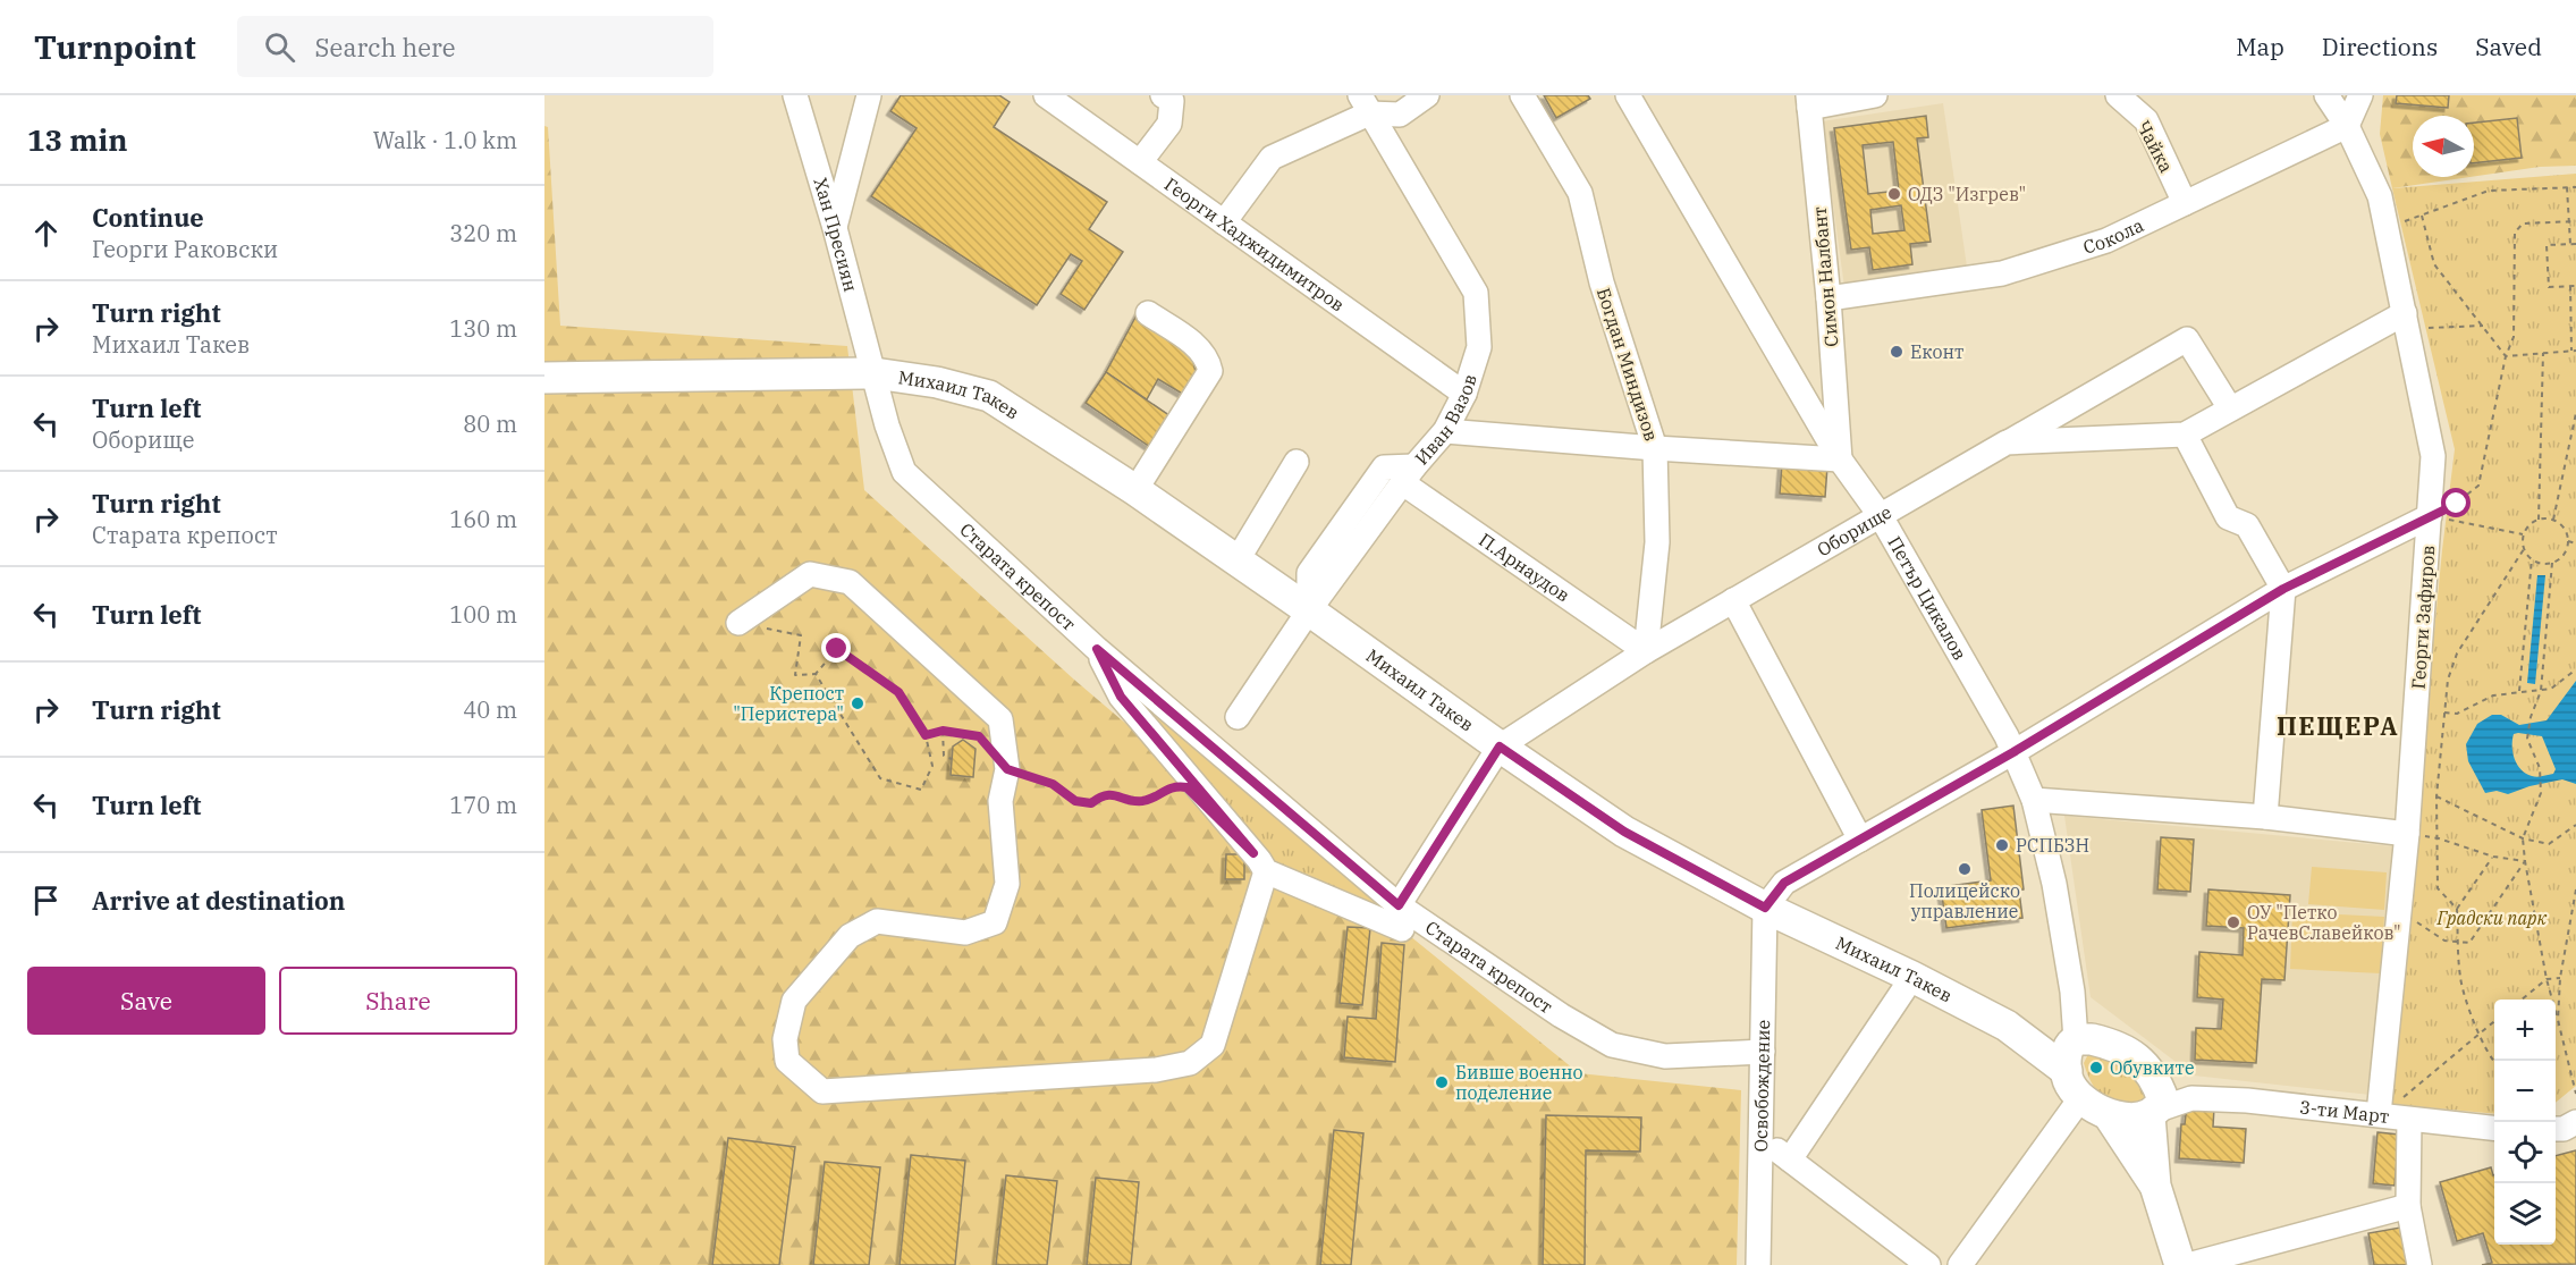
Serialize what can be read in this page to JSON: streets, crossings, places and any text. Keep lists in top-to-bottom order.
{
  "streets": {
    "main road": ["Михаил Такев"],
    "street": [
      "Чайка",
      "Хан Пресиян",
      "Сокола",
      "Георги Хаджидимитров",
      "Симон Налбант",
      "Богдан Миндизов",
      "Иван Вазов",
      "Оборище",
      "П.Арнаудов",
      "Старата крепост",
      "Петър Цикалов",
      "Георги Зафиров",
      "Освобождение",
      "3-ти Март"
    ]
  },
  "crossings": [
    ["Чайка", "Сокола"],
    ["Хан Пресиян", "Михаил Такев"],
    ["Хан Пресиян", "Старата крепост"],
    ["Сокола", "Симон Налбант"],
    ["Сокола", "Георги Зафиров"],
    ["Георги Хаджидимитров", "Иван Вазов"],
    ["Симон Налбант", "Петър Цикалов"],
    ["Богдан Миндизов", "Оборище"],
    ["Богдан Миндизов", "П.Арнаудов"],
    ["Михаил Такев", "Иван Вазов"],
    ["Михаил Такев", "Оборище"],
    ["Михаил Такев", "Старата крепост"],
    ["Михаил Такев", "Петър Цикалов"],
    ["Михаил Такев", "Освобождение"],
    ["Иван Вазов", "П.Арнаудов"],
    ["Оборище", "П.Арнаудов"],
    ["Оборище", "Старата крепост"],
    ["Оборище", "Петър Цикалов"],
    ["Оборище", "Георги Зафиров"],
    ["Старата крепост", "Освобождение"],
    ["Георги Зафиров", "3-ти Март"]
  ],
  "districts": ["ПЕЩЕРА"],
  "parks": ["Градски парк"],
  "places": [
    "ОДЗ \"Изгрев\"",
    "Еконт",
    "Крепост \"Перистера\"",
    "РСПБЗН",
    "Полицейско управление",
    "ОУ \"Петко РачевСлавейков\"",
    "Обувките",
    "Бивше военно поделение"
  ],
  "north": "left",
  "page": {
    "header": "Turnpoint",
    "search": "Search here",
    "nav": ["Map", "Directions", "Saved"],
    "heading": ["13 min", "Walk · 1.0 km"],
    "list": [
      ["Continue", "Георги Раковски", "320 m"],
      ["Turn right", "Михаил Такев", "130 m"],
      ["Turn left", "Оборище", "80 m"],
      ["Turn right", "Старата крепост", "160 m"],
      ["Turn left", "100 m"],
      ["Turn right", "40 m"],
      ["Turn left", "170 m"],
      "Arrive at destination"
    ],
    "buttons": ["Save", "Share"],
    "map_buttons": ["+", "−"]
  }
}
